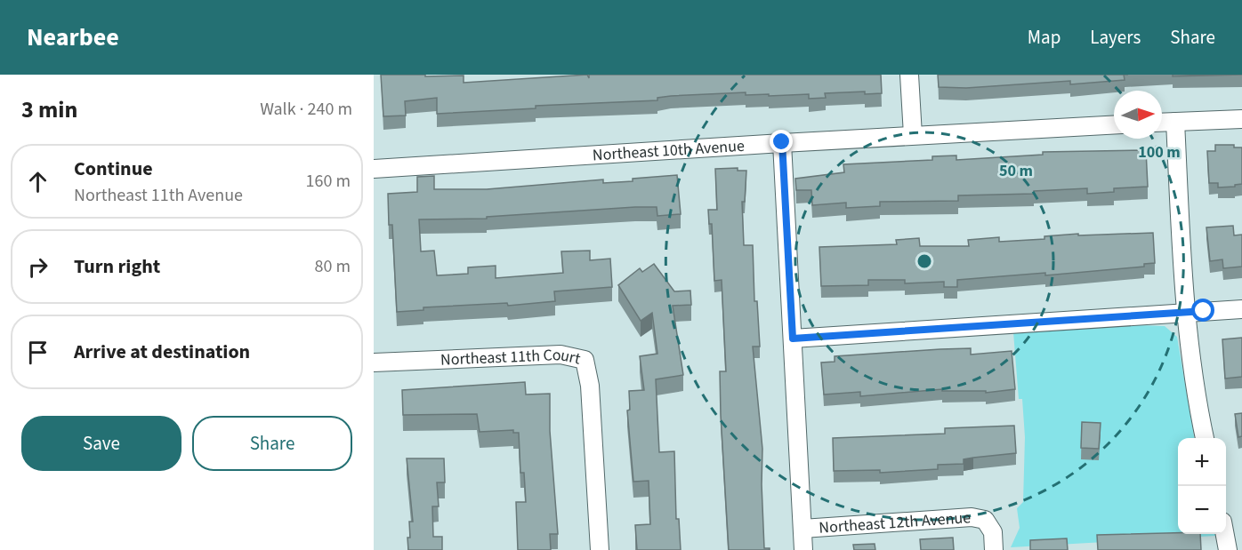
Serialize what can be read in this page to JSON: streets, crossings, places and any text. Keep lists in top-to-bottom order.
{
  "streets": {
    "street": ["Northeast 10th Avenue", "Northeast 11th Court", "Northeast 12th Avenue"]
  },
  "north": "right",
  "page": {
    "header": "Nearbee",
    "nav": ["Map", "Layers", "Share"],
    "heading": ["3 min", "Walk · 240 m"],
    "list": [
      ["Continue", "Northeast 11th Avenue", "160 m"],
      ["Turn right", "80 m"],
      "Arrive at destination"
    ],
    "buttons": ["Save", "Share"],
    "map_buttons": ["+", "−"]
  },
  "rings": ["100 m", "50 m"]
}
